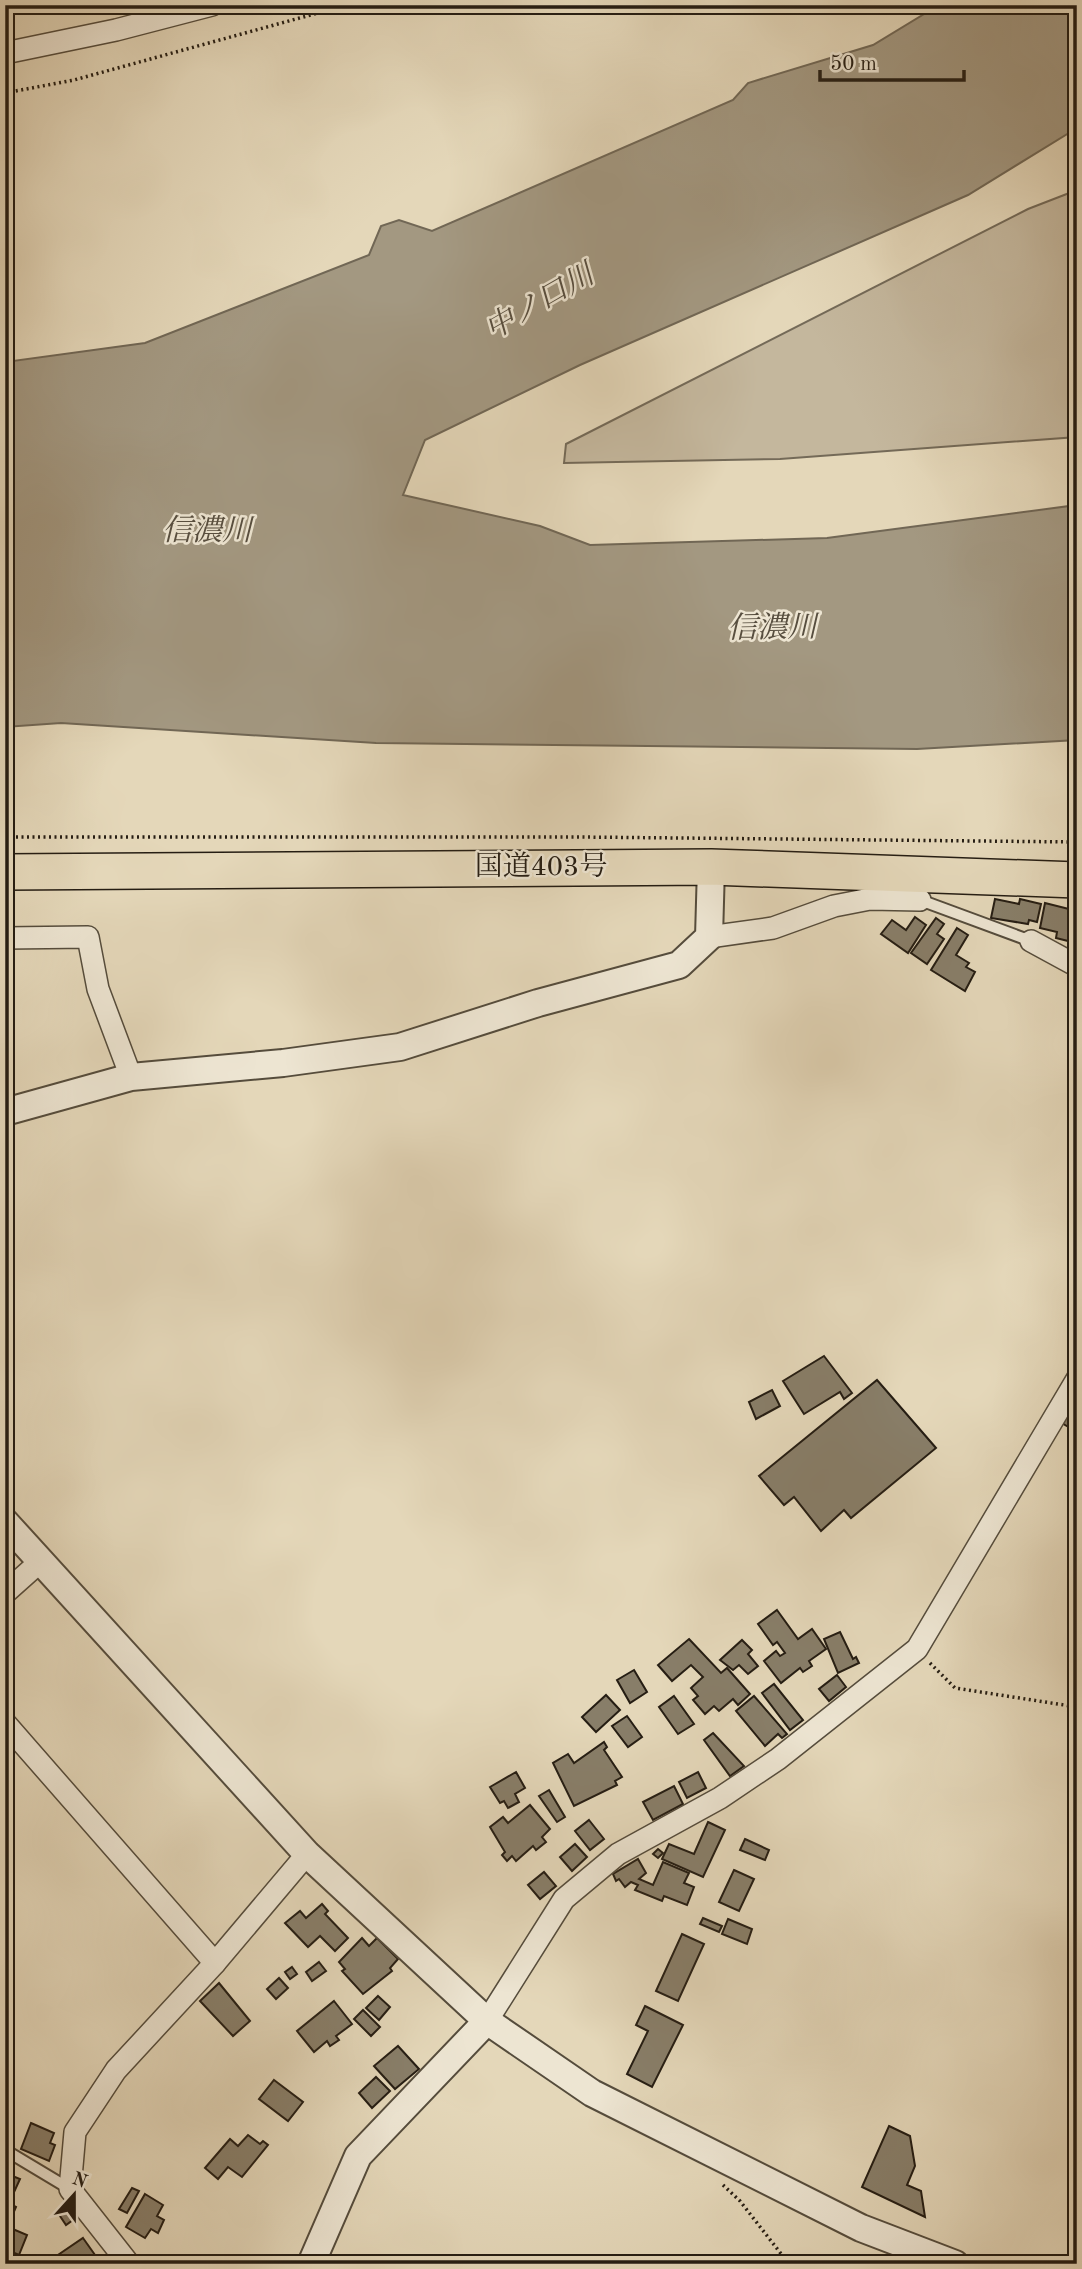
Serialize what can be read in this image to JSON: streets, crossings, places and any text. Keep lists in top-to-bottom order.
{
  "streets": {
    "highway": ["国道403号"]
  },
  "water": ["中ノ口川", "信濃川"],
  "scale_bar": "50 m",
  "north": "top"
}
